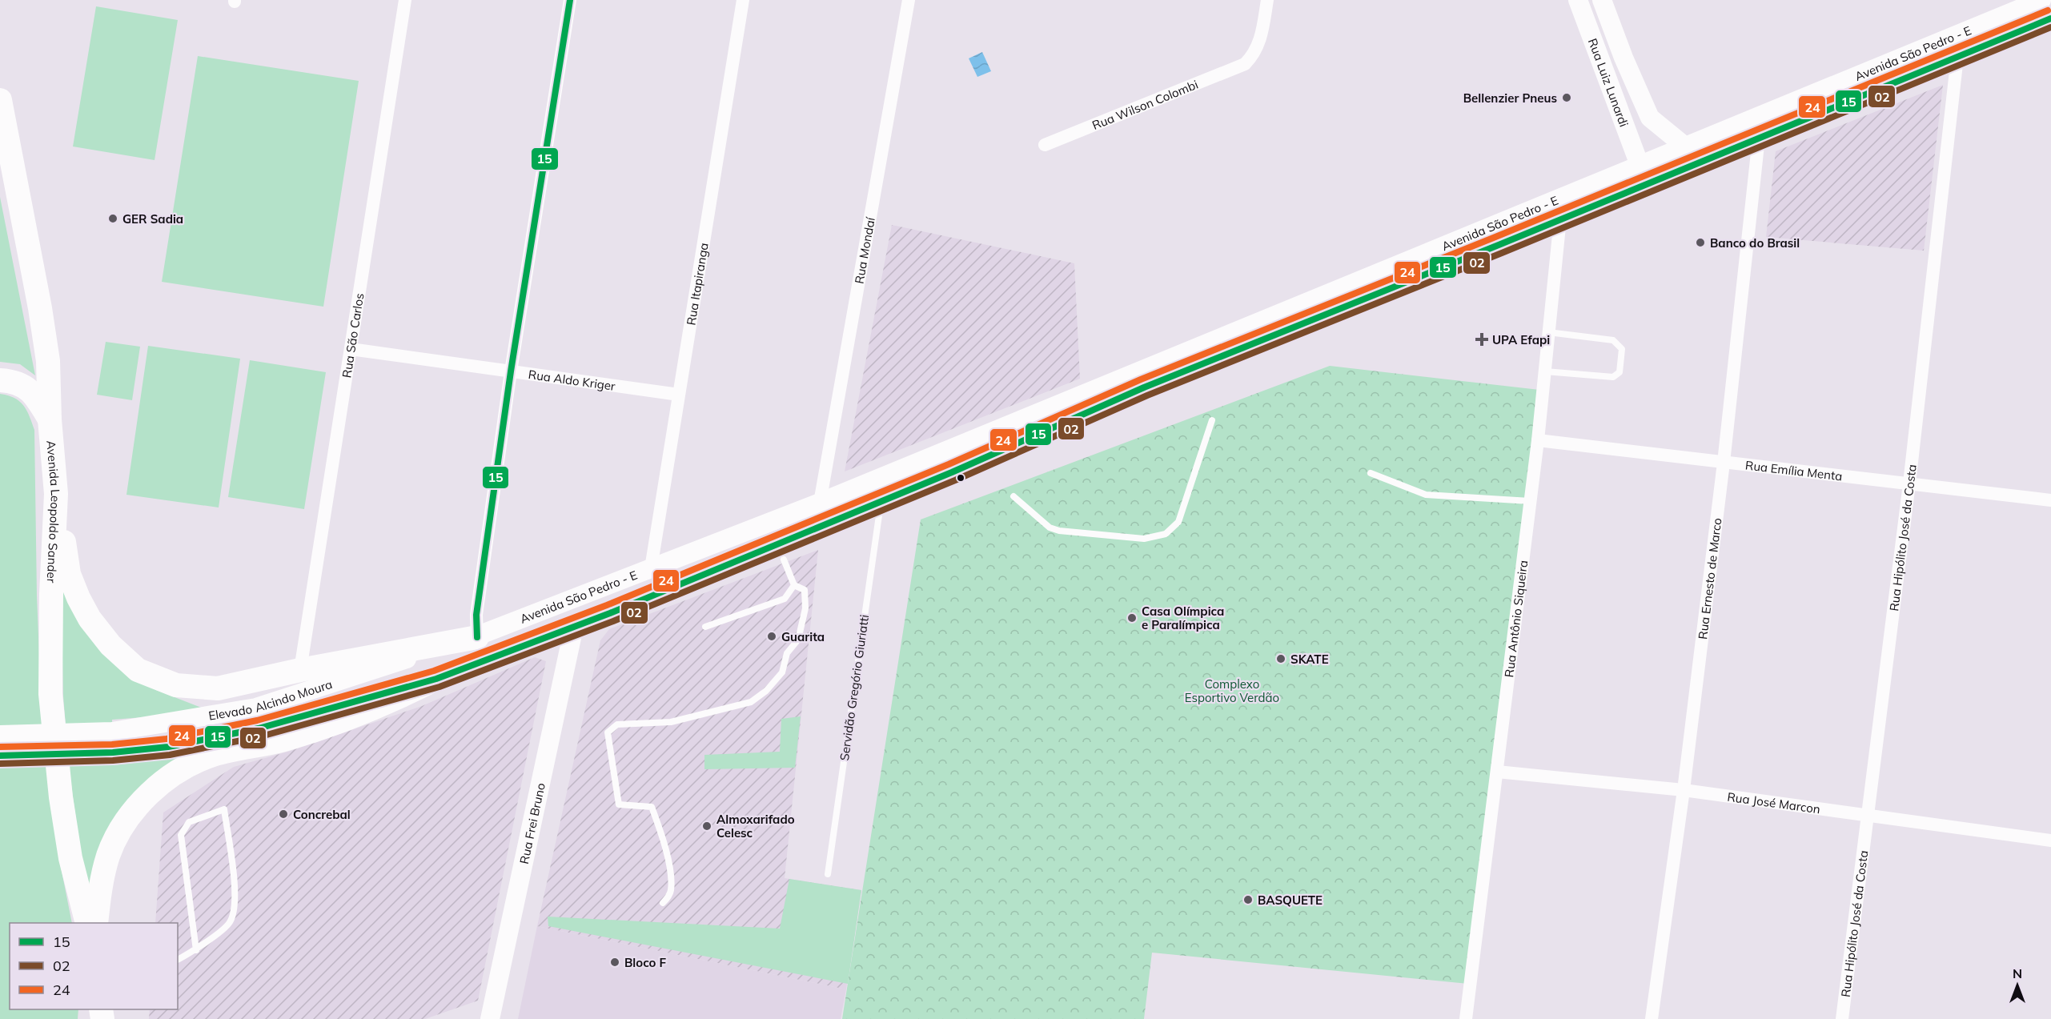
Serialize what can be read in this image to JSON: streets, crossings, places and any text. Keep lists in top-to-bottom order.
{
  "streets": {
    "highway": ["Avenida Leopoldo Sander"],
    "main road": [
      "Avenida São Pedro - E",
      "Rua Luiz Lunardi",
      "Elevado Alcindo Moura",
      "Rua Frei Bruno"
    ],
    "street": [
      "Rua Wilson Colombi",
      "Rua Mondaí",
      "Rua Itapiranga",
      "Rua São Carlos",
      "Rua Aldo Kriger",
      "Rua Emília Menta",
      "Rua Hipólito José da Costa",
      "Rua Ernesto de Marco",
      "Rua Antônio Siqueira",
      "Rua José Marcon"
    ],
    "lane": ["Servidão Gregório Giuriatti"]
  },
  "crossings": [
    ["Avenida São Pedro - E", "Rua Luiz Lunardi"],
    ["Avenida São Pedro - E", "Rua Mondaí"],
    ["Avenida São Pedro - E", "Rua Itapiranga"],
    ["Avenida São Pedro - E", "Rua Hipólito José da Costa"],
    ["Avenida São Pedro - E", "Rua Ernesto de Marco"],
    ["Avenida São Pedro - E", "Rua Antônio Siqueira"],
    ["Avenida São Pedro - E", "Servidão Gregório Giuriatti"],
    ["Avenida São Pedro - E", "Elevado Alcindo Moura"],
    ["Avenida São Pedro - E", "Rua Frei Bruno"],
    ["Rua Itapiranga", "Rua Aldo Kriger"],
    ["Rua São Carlos", "Rua Aldo Kriger"],
    ["Rua Emília Menta", "Rua Hipólito José da Costa"],
    ["Rua Emília Menta", "Rua Ernesto de Marco"],
    ["Rua Emília Menta", "Rua Antônio Siqueira"],
    ["Rua Hipólito José da Costa", "Rua José Marcon"],
    ["Rua Ernesto de Marco", "Rua José Marcon"],
    ["Rua Antônio Siqueira", "Rua José Marcon"]
  ],
  "parks": ["Complexo Esportivo Verdão"],
  "places": {
    "other": [
      "Bellenzier Pneus",
      "GER Sadia",
      "Banco do Brasil",
      "Casa Olímpica e Paralímpica",
      "Guarita",
      "SKATE",
      "Concrebal",
      "Almoxarifado Celesc",
      "BASQUETE",
      "Bloco F"
    ],
    "health": ["UPA Efapi"]
  },
  "lines": ["transit line 15", "transit line 24", "transit line 02"],
  "legend": ["15", "02", "24"],
  "north": "top"
}
